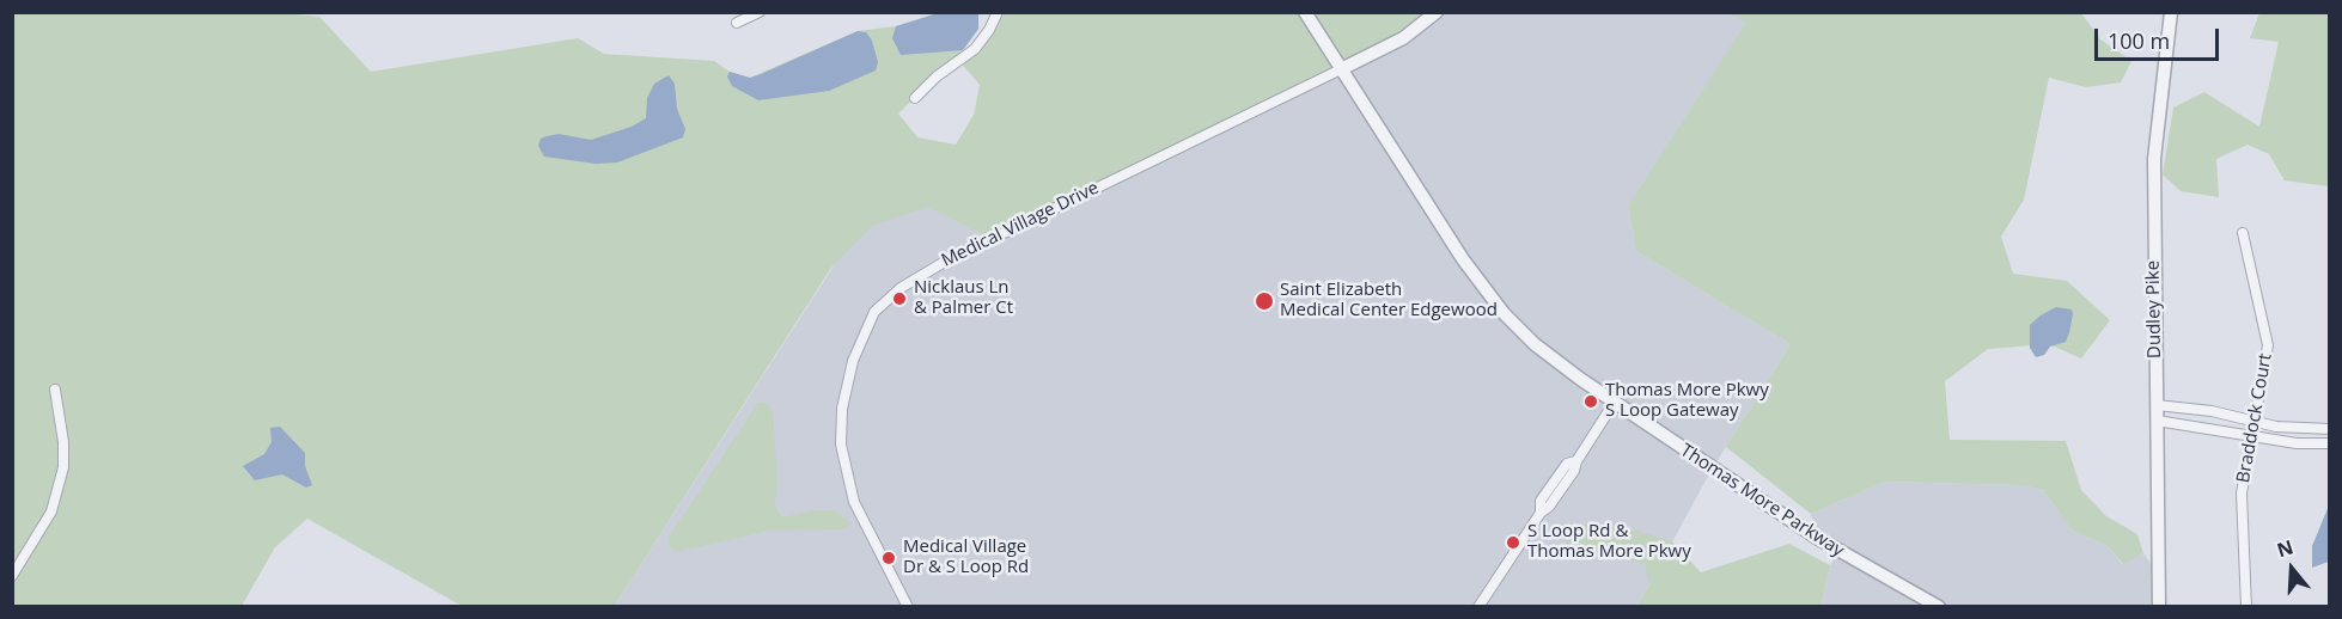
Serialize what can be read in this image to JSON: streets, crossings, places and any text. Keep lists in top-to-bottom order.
{
  "streets": {
    "street": [
      "Medical Village Drive",
      "Dudley Pike",
      "Braddock Court",
      "Thomas More Parkway"
    ]
  },
  "crossings": [
    ["Medical Village Drive", "Thomas More Parkway"]
  ],
  "places": [
    "Nicklaus Ln & Palmer Ct",
    "Saint Elizabeth Medical Center Edgewood",
    "Thomas More Pkwy S Loop Gateway",
    "S Loop Rd & Thomas More Pkwy",
    "Medical Village Dr & S Loop Rd"
  ],
  "scale_bar": "100 m",
  "north": "top"
}
